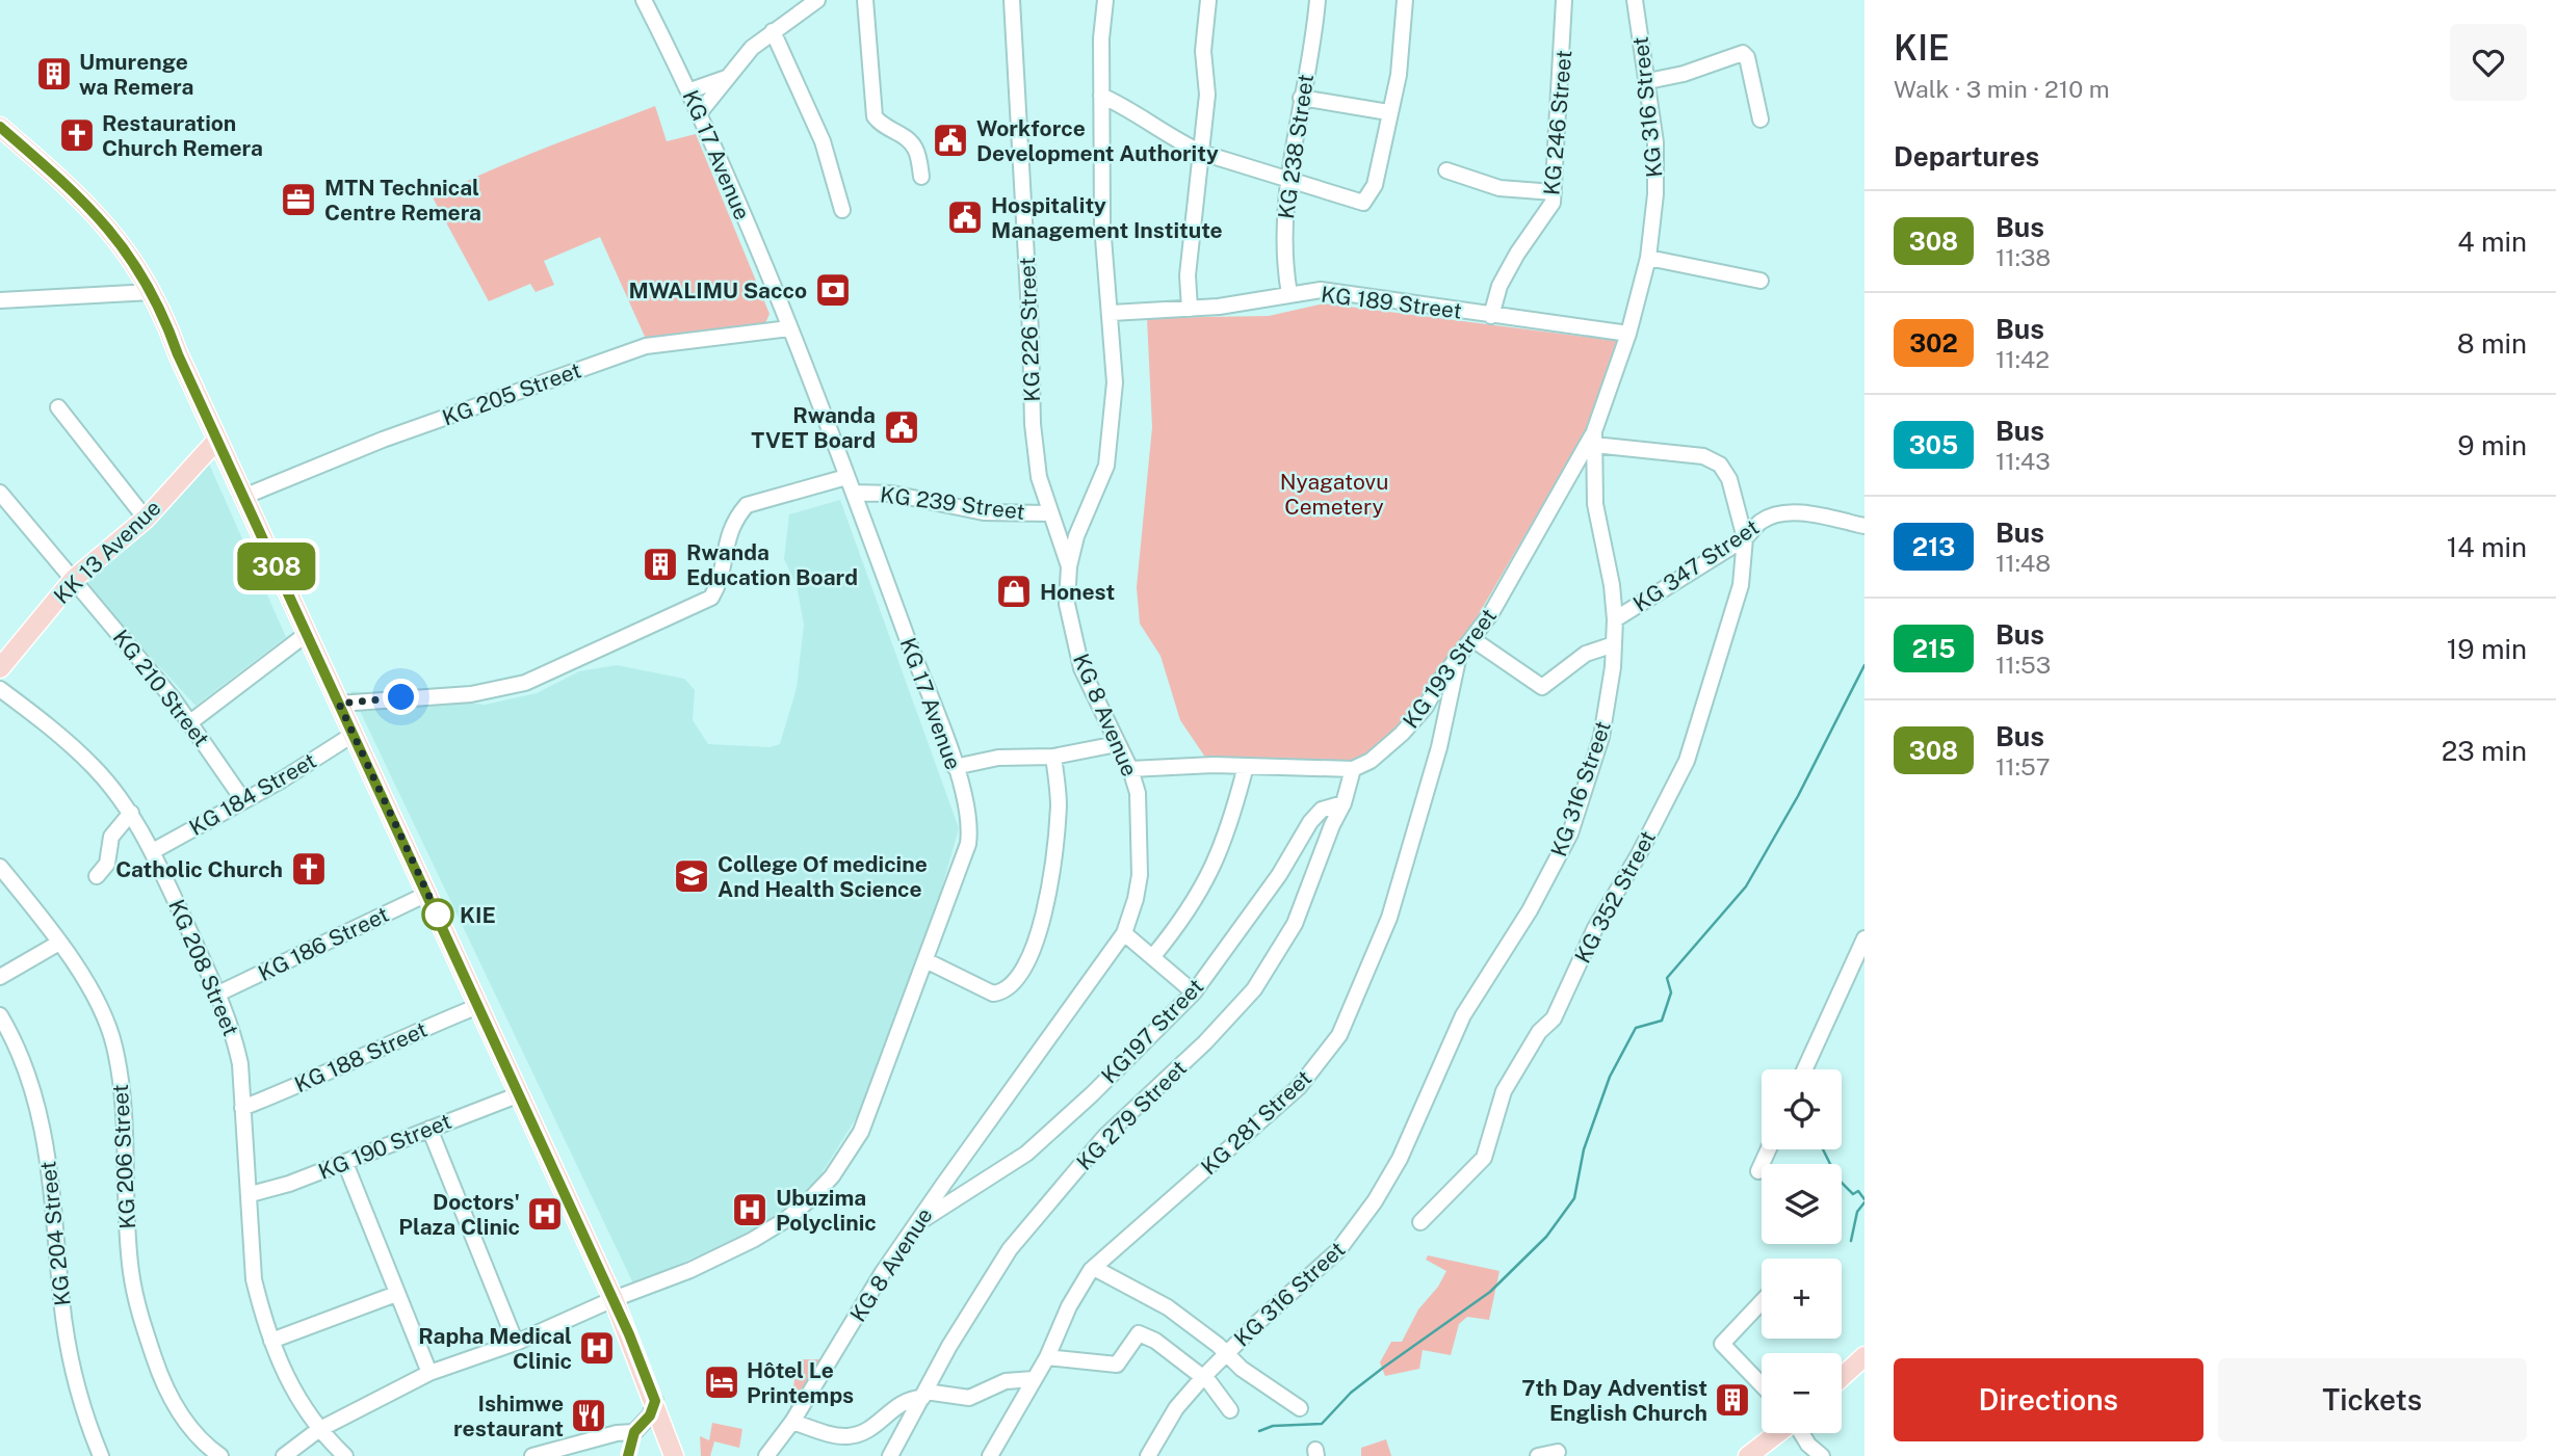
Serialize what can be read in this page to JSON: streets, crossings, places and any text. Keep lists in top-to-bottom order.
{
  "streets": {
    "main road": ["KK 13 Avenue"],
    "street": [
      "KG 316 Street",
      "KG 246 Street",
      "KG 238 Street",
      "KG 17 Avenue",
      "KG 189 Street",
      "KG 226 Street",
      "KG 205 Street",
      "KG 239 Street",
      "KG 347 Street",
      "KG 193 Street",
      "KG 210 Street",
      "KG 8 Avenue",
      "KG 184 Street",
      "KG 352 Street",
      "KG 186 Street",
      "KG 208 Street",
      "KG197 Street",
      "KG 188 Street",
      "KG 279 Street",
      "KG 281 Street",
      "KG 190 Street",
      "KG 206 Street",
      "KG 204 Street"
    ]
  },
  "crossings": [
    ["KG 316 Street", "KG 189 Street"],
    ["KG 316 Street", "KG 347 Street"],
    ["KG 316 Street", "KG 193 Street"],
    ["KG 316 Street", "KG 352 Street"],
    ["KG 246 Street", "KG 189 Street"],
    ["KG 238 Street", "KG 189 Street"],
    ["KG 17 Avenue", "KG 205 Street"],
    ["KG 17 Avenue", "KG 239 Street"],
    ["KG 17 Avenue", "KG 208 Street"],
    ["KG 189 Street", "KG 8 Avenue"],
    ["KG 226 Street", "KG 239 Street"],
    ["KG 226 Street", "KG 8 Avenue"],
    ["KK 13 Avenue", "KG 210 Street"],
    ["KG 347 Street", "KG 352 Street"],
    ["KG 193 Street", "KG 352 Street"],
    ["KG 193 Street", "KG 279 Street"],
    ["KG 193 Street", "KG 281 Street"],
    ["KG 210 Street", "KG 184 Street"],
    ["KG 8 Avenue", "KG197 Street"],
    ["KG 184 Street", "KG 208 Street"],
    ["KG 186 Street", "KG 208 Street"],
    ["KG 208 Street", "KG 188 Street"],
    ["KG 208 Street", "KG 190 Street"],
    ["KG197 Street", "KG 279 Street"]
  ],
  "parks": ["Nyagatovu Cemetery"],
  "places": {
    "building": ["Umurenge wa Remera", "Rwanda Education Board", "7th Day Adventist English Church"],
    "church": ["Restauration Church Remera", "Catholic Church"],
    "public building": ["Workforce Development Authority", "Hospitality Management Institute", "Rwanda TVET Board"],
    "office": ["MTN Technical Centre Remera"],
    "bank": ["MWALIMU Sacco"],
    "shop": ["Honest"],
    "school or university": ["College Of medicine And Health Science"],
    "other": ["KIE"],
    "hospital": ["Ubuzima Polyclinic", "Doctors' Plaza Clinic", "Rapha Medical Clinic"],
    "hotel": ["Hôtel Le Printemps"],
    "restaurant": ["Ishimwe restaurant"]
  },
  "lines": ["bus line 308"],
  "page": {
    "on_map": "308",
    "heading": [
      ["KIE", "Walk · 3 min · 210 m"],
      "Departures"
    ],
    "list": [
      {
        "mark": "308",
        "name": "Bus",
        "note": "11:38",
        "value": "4 min"
      },
      {
        "mark": "302",
        "name": "Bus",
        "note": "11:42",
        "value": "8 min"
      },
      {
        "mark": "305",
        "name": "Bus",
        "note": "11:43",
        "value": "9 min"
      },
      {
        "mark": "213",
        "name": "Bus",
        "note": "11:48",
        "value": "14 min"
      },
      {
        "mark": "215",
        "name": "Bus",
        "note": "11:53",
        "value": "19 min"
      },
      {
        "mark": "308",
        "name": "Bus",
        "note": "11:57",
        "value": "23 min"
      }
    ],
    "map_buttons": ["+", "−"],
    "buttons": ["Directions", "Tickets"]
  }
}
